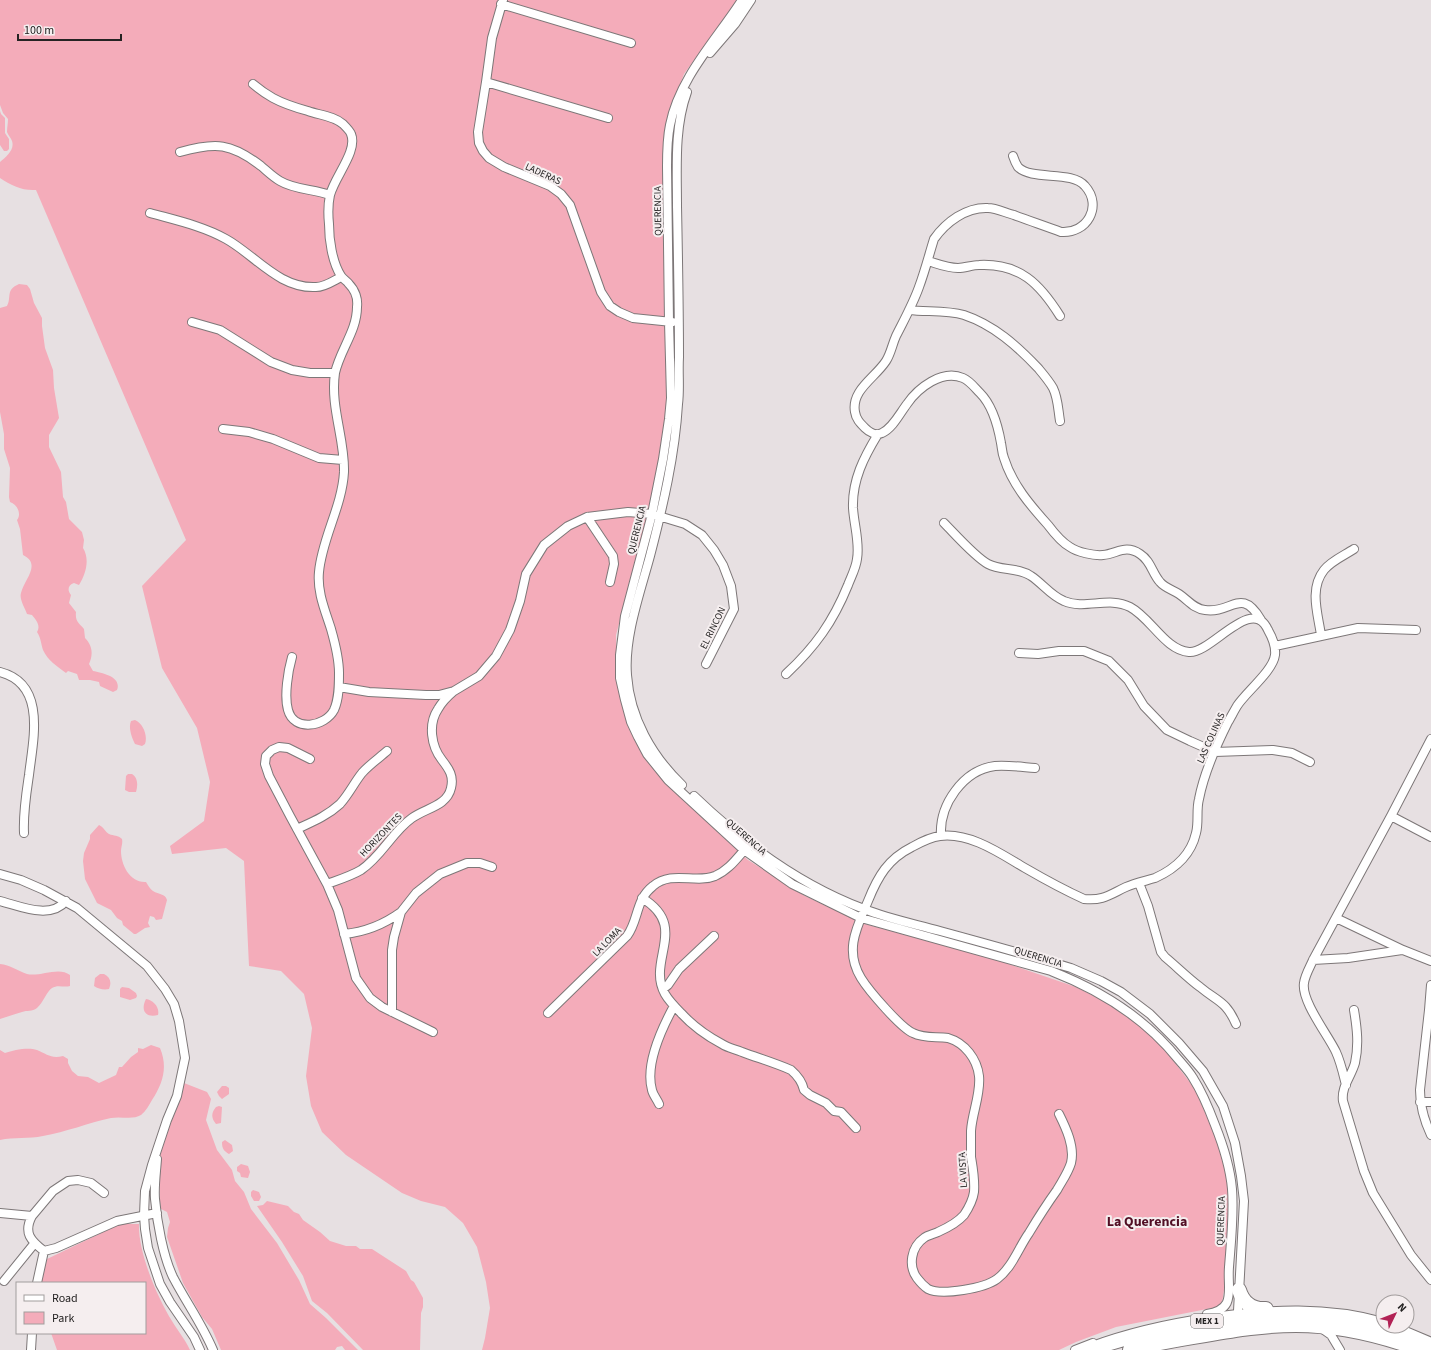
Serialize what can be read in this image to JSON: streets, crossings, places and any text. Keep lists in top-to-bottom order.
{
  "streets": {
    "highway": ["MEX 1"],
    "street": [
      "LADERAS",
      "QUERENCIA",
      "EL RINCON",
      "LAS COLINAS",
      "HORIZONTES",
      "LA LOMA",
      "LA VISTA"
    ]
  },
  "crossings": [
    ["LADERAS", "QUERENCIA"],
    ["QUERENCIA", "EL RINCON"],
    ["QUERENCIA", "LAS COLINAS"],
    ["QUERENCIA", "LA LOMA"],
    ["QUERENCIA", "LA VISTA"],
    ["QUERENCIA", "MEX 1"],
    ["EL RINCON", "HORIZONTES"],
    ["LAS COLINAS", "LA VISTA"]
  ],
  "districts": ["La Querencia"],
  "legend": ["Road", "Park"],
  "scale_bar": "100 m",
  "north": "top right"
}
